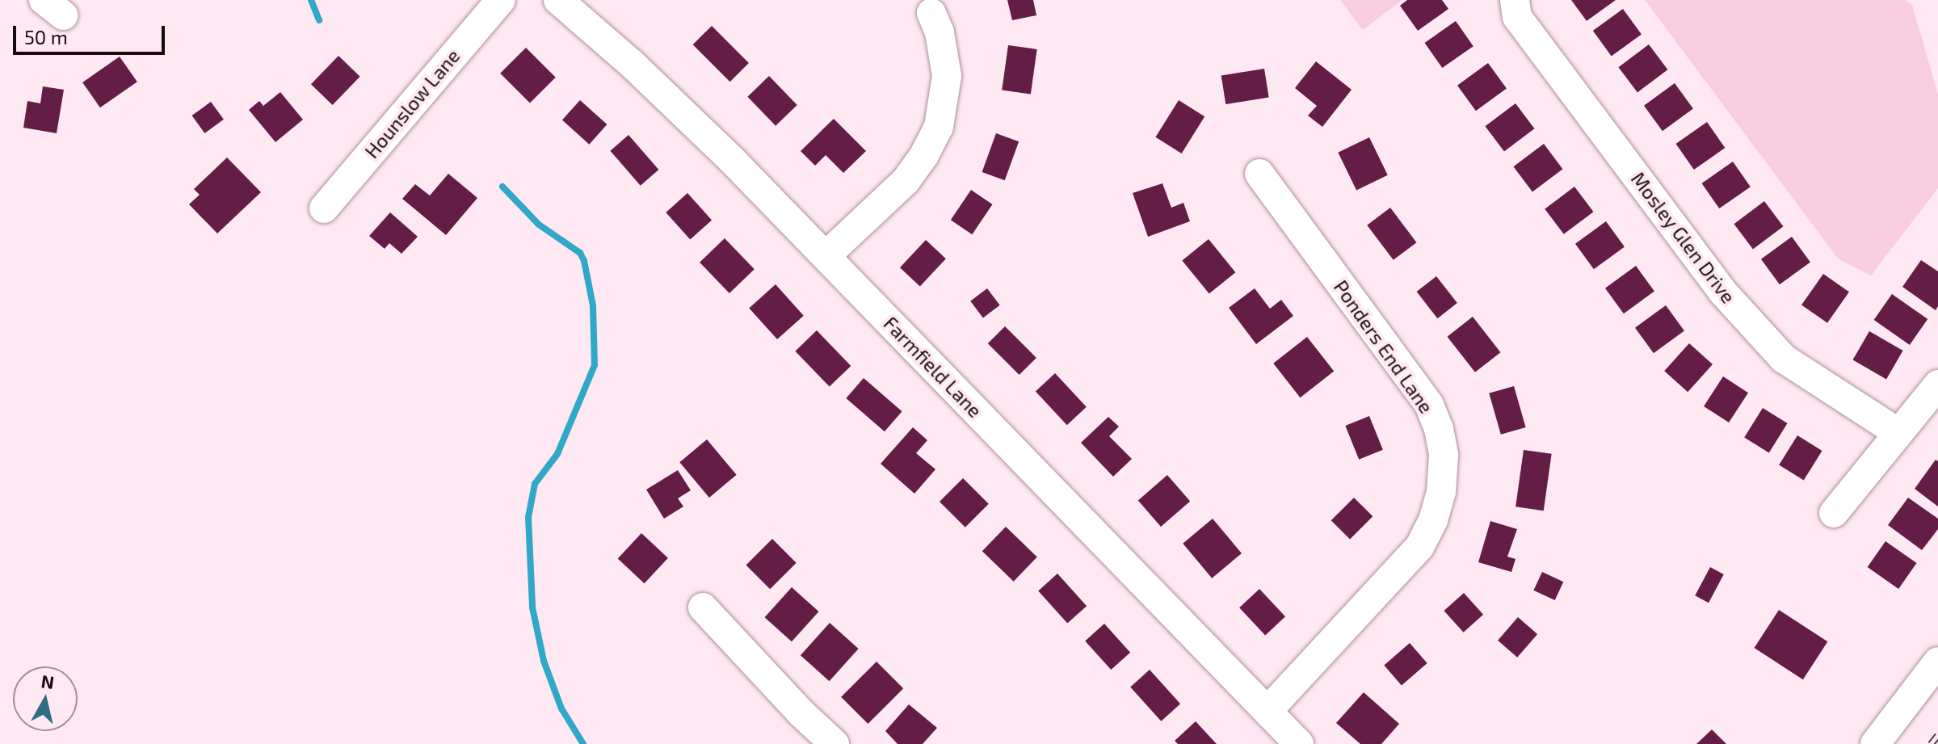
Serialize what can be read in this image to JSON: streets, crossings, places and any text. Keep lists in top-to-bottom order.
{
  "streets": {
    "street": [
      "Hounslow Lane",
      "Mosley Glen Drive",
      "Ponders End Lane",
      "Farmfield Lane"
    ]
  },
  "crossings": [
    ["Ponders End Lane", "Farmfield Lane"]
  ],
  "scale_bar": "50 m",
  "north": "top"
}
